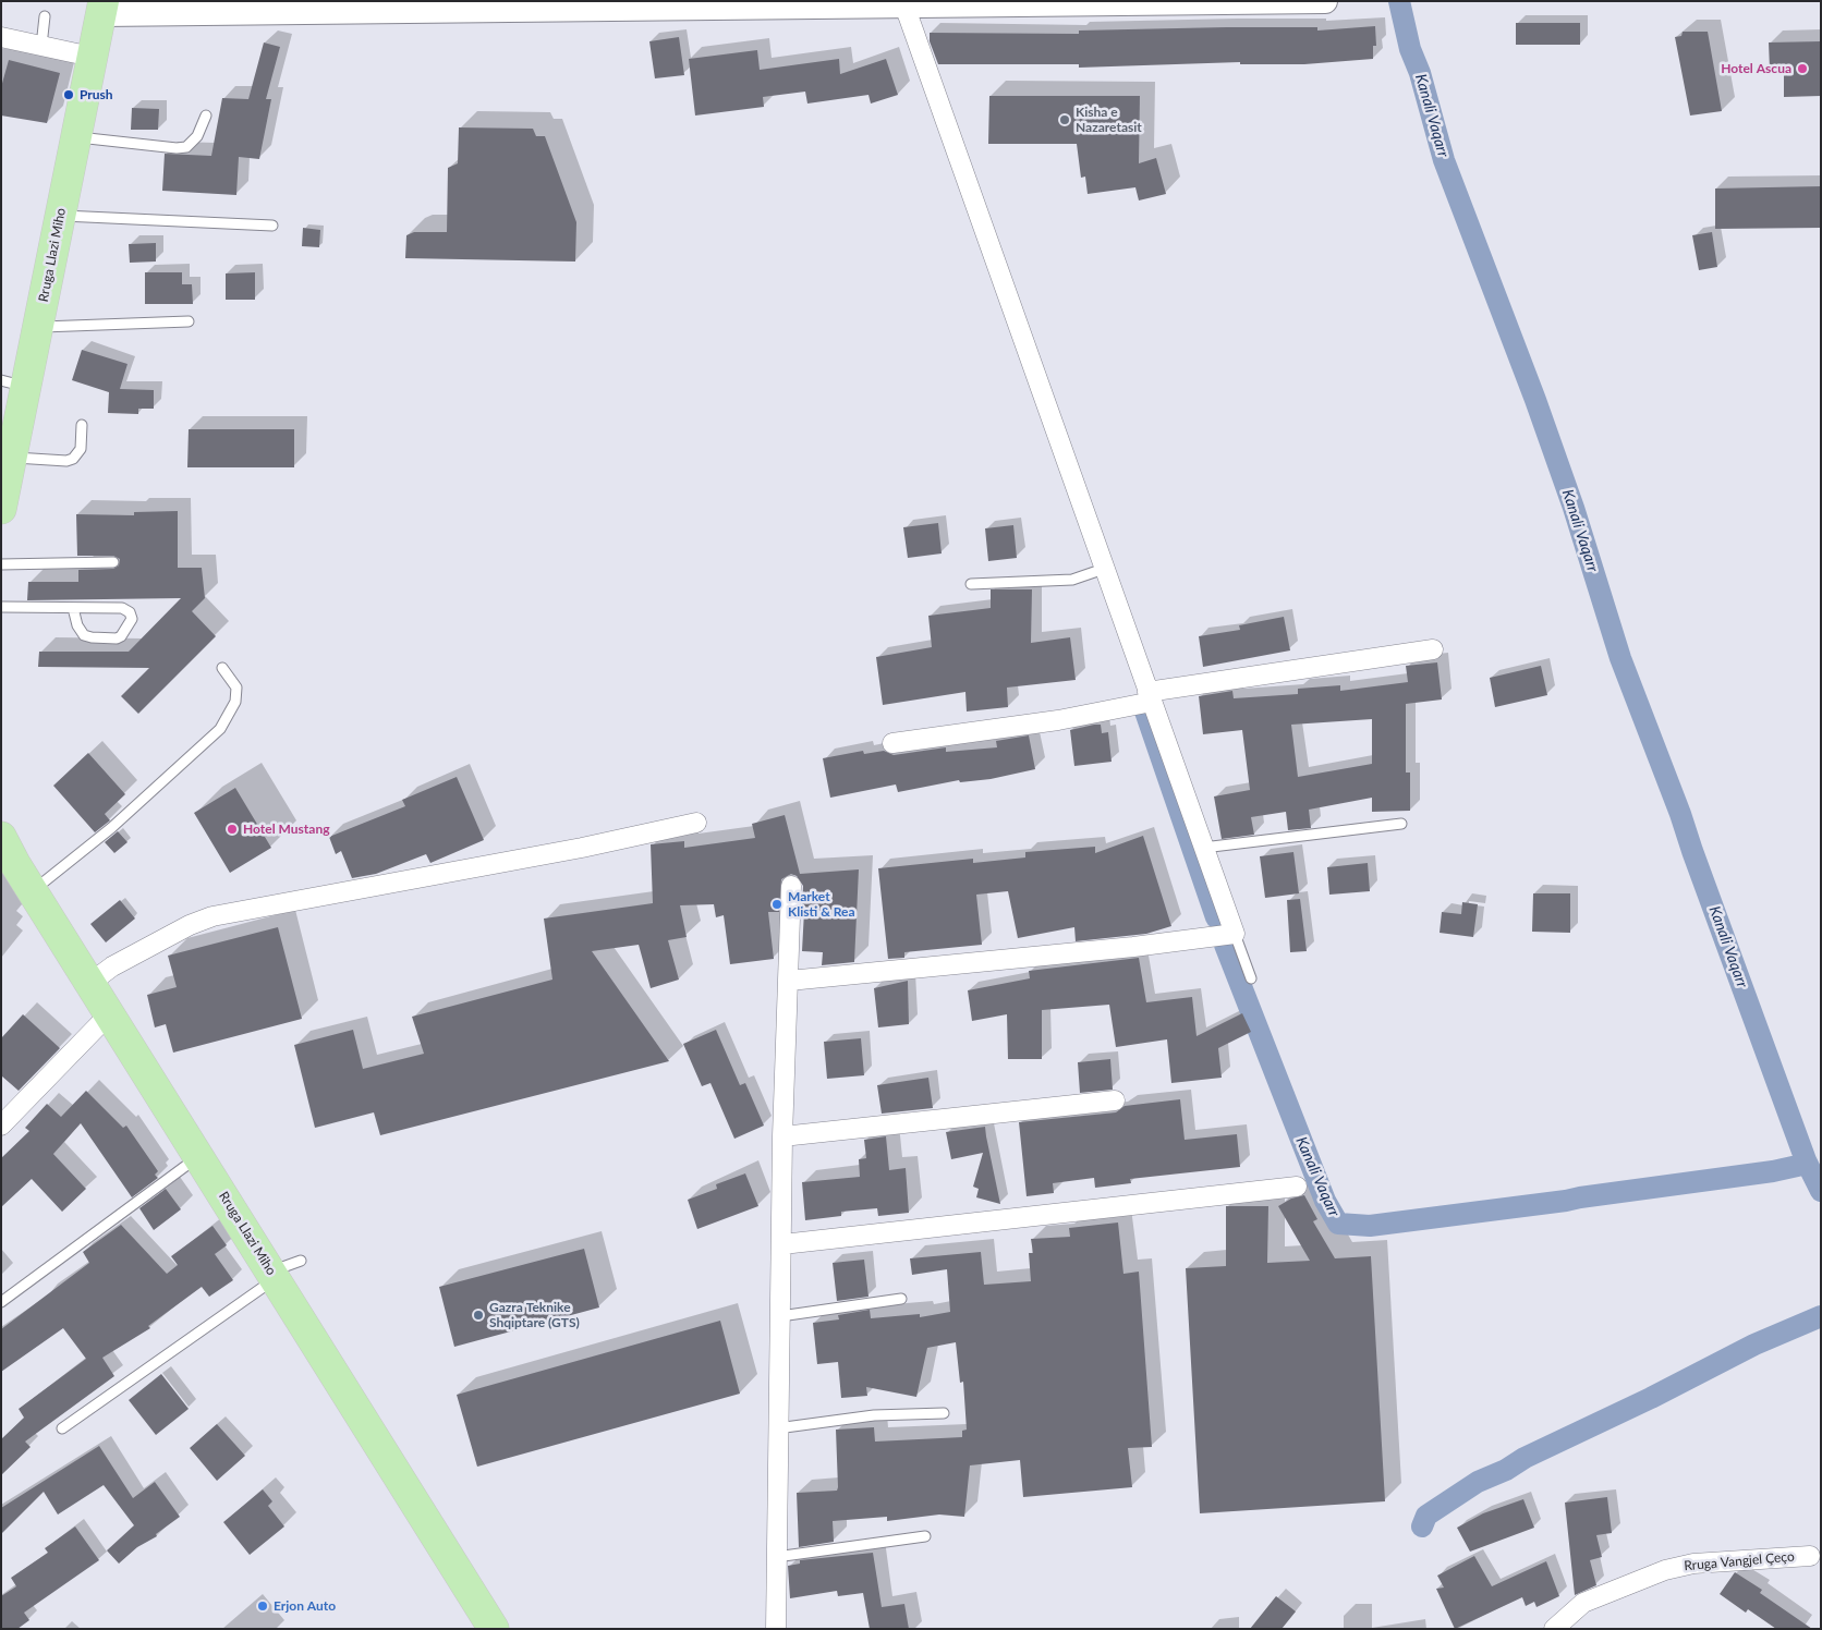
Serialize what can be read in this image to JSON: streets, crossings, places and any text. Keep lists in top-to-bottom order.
{
  "streets": {
    "main road": ["Rruga Llazi Miho"],
    "street": ["Rruga Vangjel Çeço"]
  },
  "water": ["Kanali Vaqarr"],
  "places": [
    "Hotel Ascua",
    "Prush",
    "Kisha e Nazaretasit",
    "Hotel Mustang",
    "Market Klisti & Rea",
    "Gazra Teknike Shqiptare (GTS)",
    "Erjon Auto"
  ]
}
